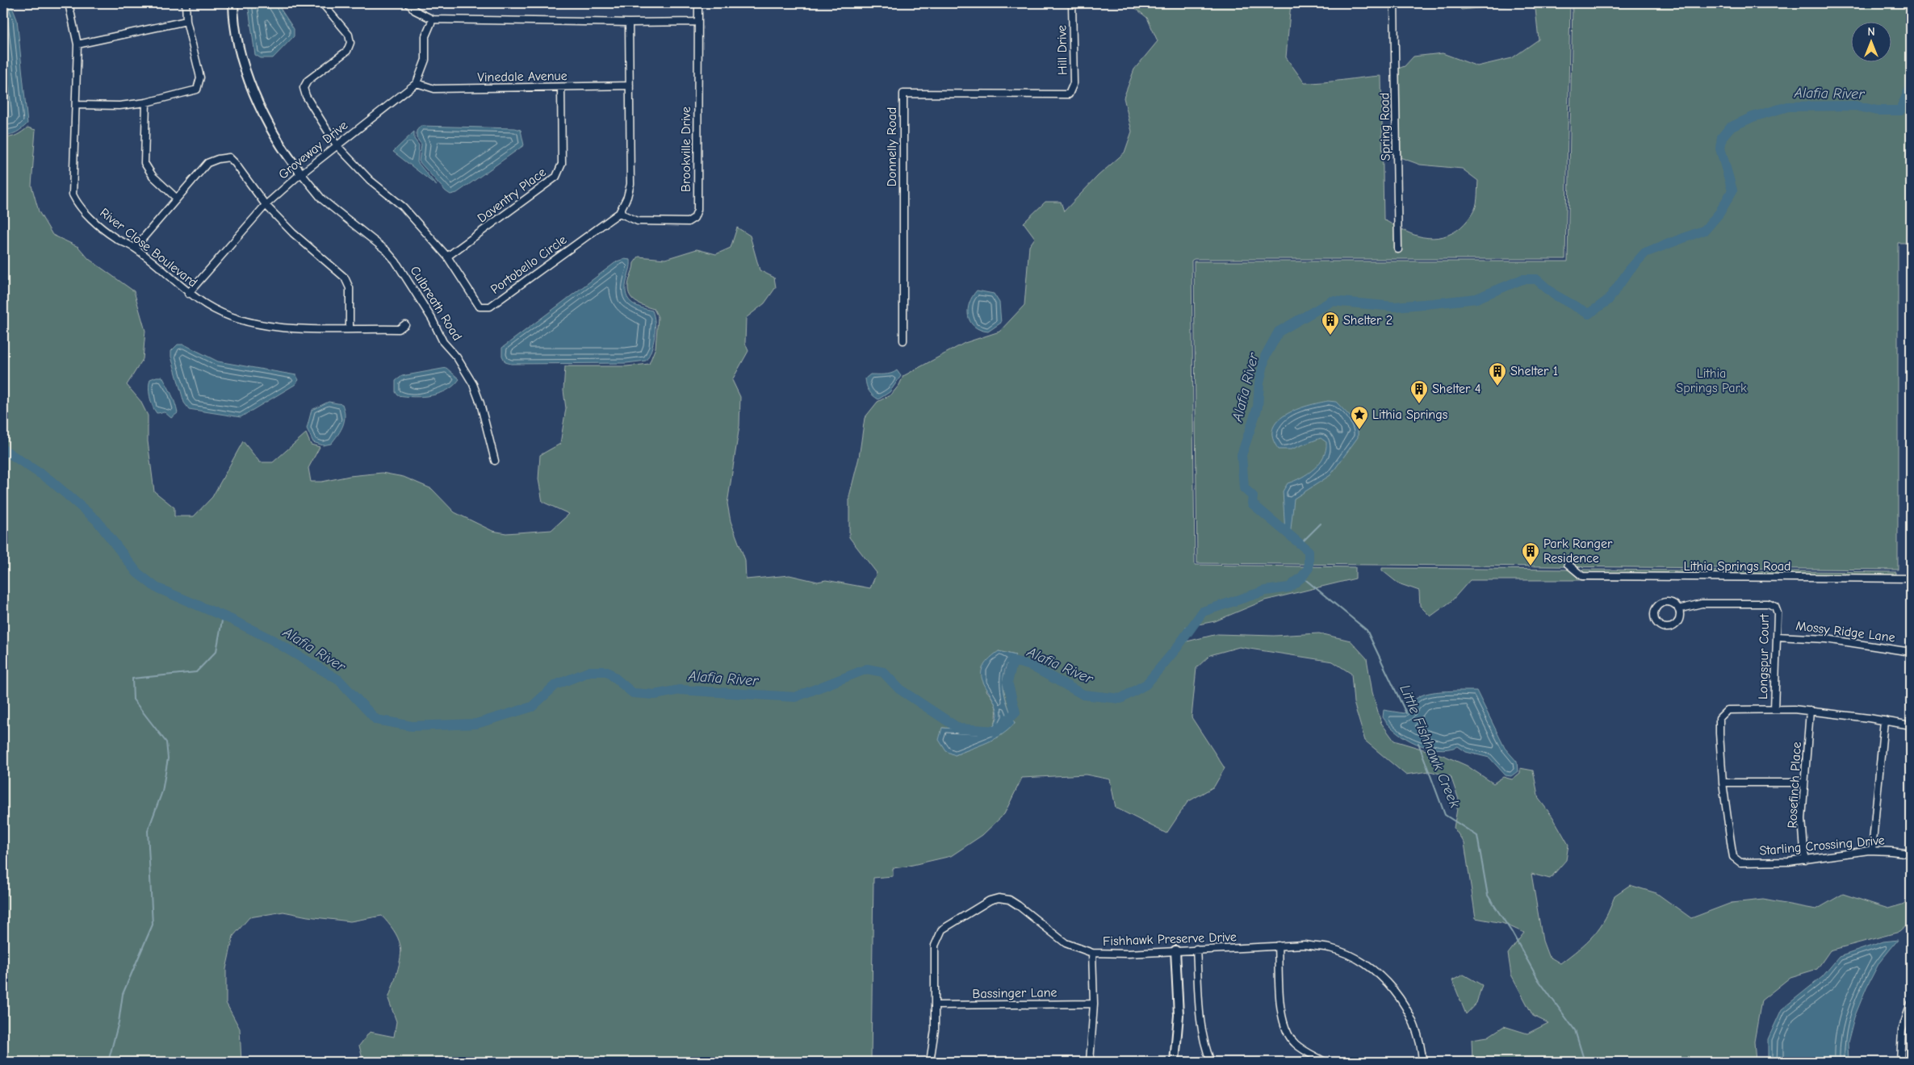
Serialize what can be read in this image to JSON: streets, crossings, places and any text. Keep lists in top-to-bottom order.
{
  "streets": {
    "street": [
      "Hill Drive",
      "Vinedale Avenue",
      "Spring Road",
      "Donnelly Road",
      "Brookville Drive",
      "Groveway Drive",
      "Daventry Place",
      "River Close Boulevard",
      "Portobello Circle",
      "Culbreath Road",
      "Lithia Springs Road",
      "Mossy Ridge Lane",
      "Longspur Court",
      "Rosefinch Place",
      "Starling Crossing Drive",
      "Fishhawk Preserve Drive",
      "Bassinger Lane"
    ]
  },
  "crossings": [
    ["Hill Drive", "Donnelly Road"],
    ["Vinedale Avenue", "Groveway Drive"],
    ["Vinedale Avenue", "Daventry Place"],
    ["Brookville Drive", "Portobello Circle"],
    ["Groveway Drive", "River Close Boulevard"],
    ["Groveway Drive", "Portobello Circle"],
    ["Groveway Drive", "Culbreath Road"],
    ["Daventry Place", "Portobello Circle"],
    ["Mossy Ridge Lane", "Longspur Court"],
    ["Longspur Court", "Starling Crossing Drive"],
    ["Rosefinch Place", "Starling Crossing Drive"],
    ["Fishhawk Preserve Drive", "Bassinger Lane"]
  ],
  "water": ["Alafia River", "Little Fishhawk Creek"],
  "parks": ["Lithia Springs Park"],
  "places": {
    "building": [
      "Shelter 2",
      "Shelter 1",
      "Shelter 4",
      "Park Ranger Residence"
    ],
    "place": ["Lithia Springs"]
  },
  "north": "top"
}
